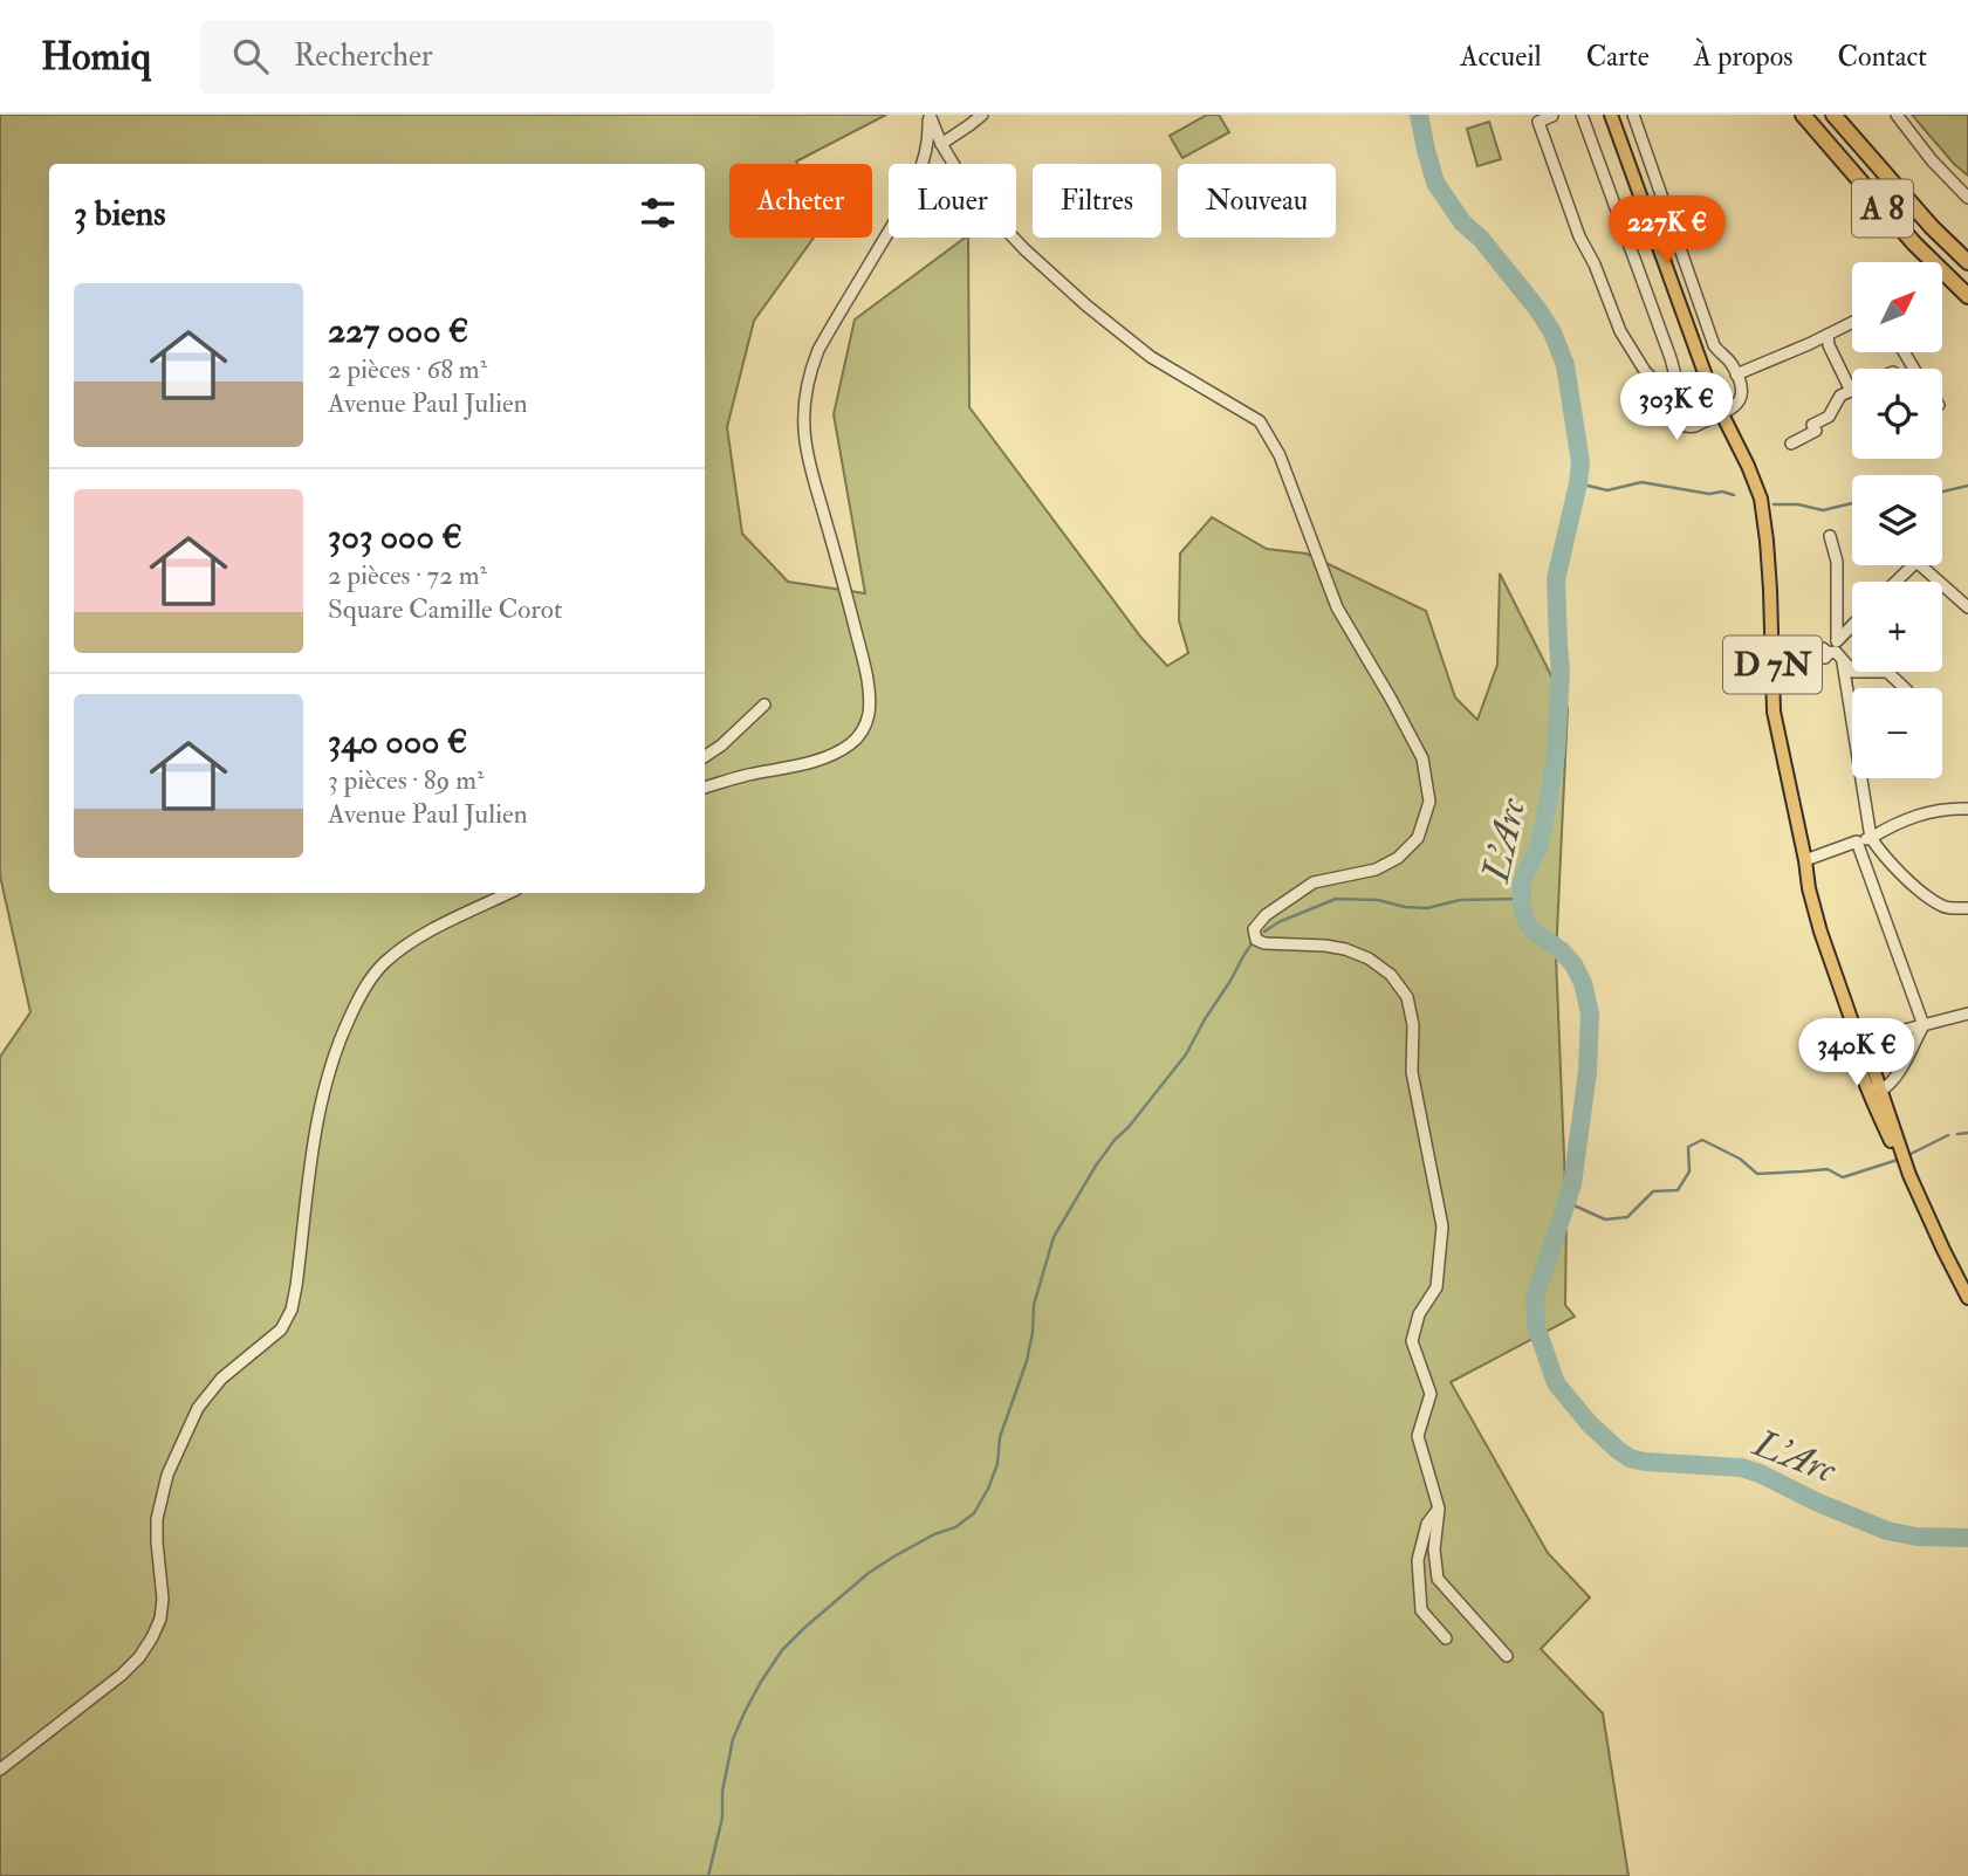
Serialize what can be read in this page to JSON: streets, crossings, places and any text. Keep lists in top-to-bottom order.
{
  "streets": {
    "highway": ["A 8"],
    "main road": ["D 7N"]
  },
  "water": ["L'Arc"],
  "north": "top right",
  "page": {
    "header": "Homiq",
    "search": "Rechercher",
    "nav": [
      "Accueil",
      "Carte",
      "À propos",
      "Contact"
    ],
    "chip": [
      "Acheter",
      "Louer",
      "Filtres",
      "Nouveau"
    ],
    "heading": "3 biens",
    "price": ["227K €", "303K €", "340K €"],
    "map_buttons": ["+", "−"],
    "list": [
      {
        "name": "227 000 €",
        "note": "2 pièces · 68 m² · Avenue Paul Julien"
      },
      {
        "name": "303 000 €",
        "note": "2 pièces · 72 m² · Square Camille Corot"
      },
      {
        "name": "340 000 €",
        "note": "3 pièces · 89 m² · Avenue Paul Julien"
      }
    ]
  }
}
